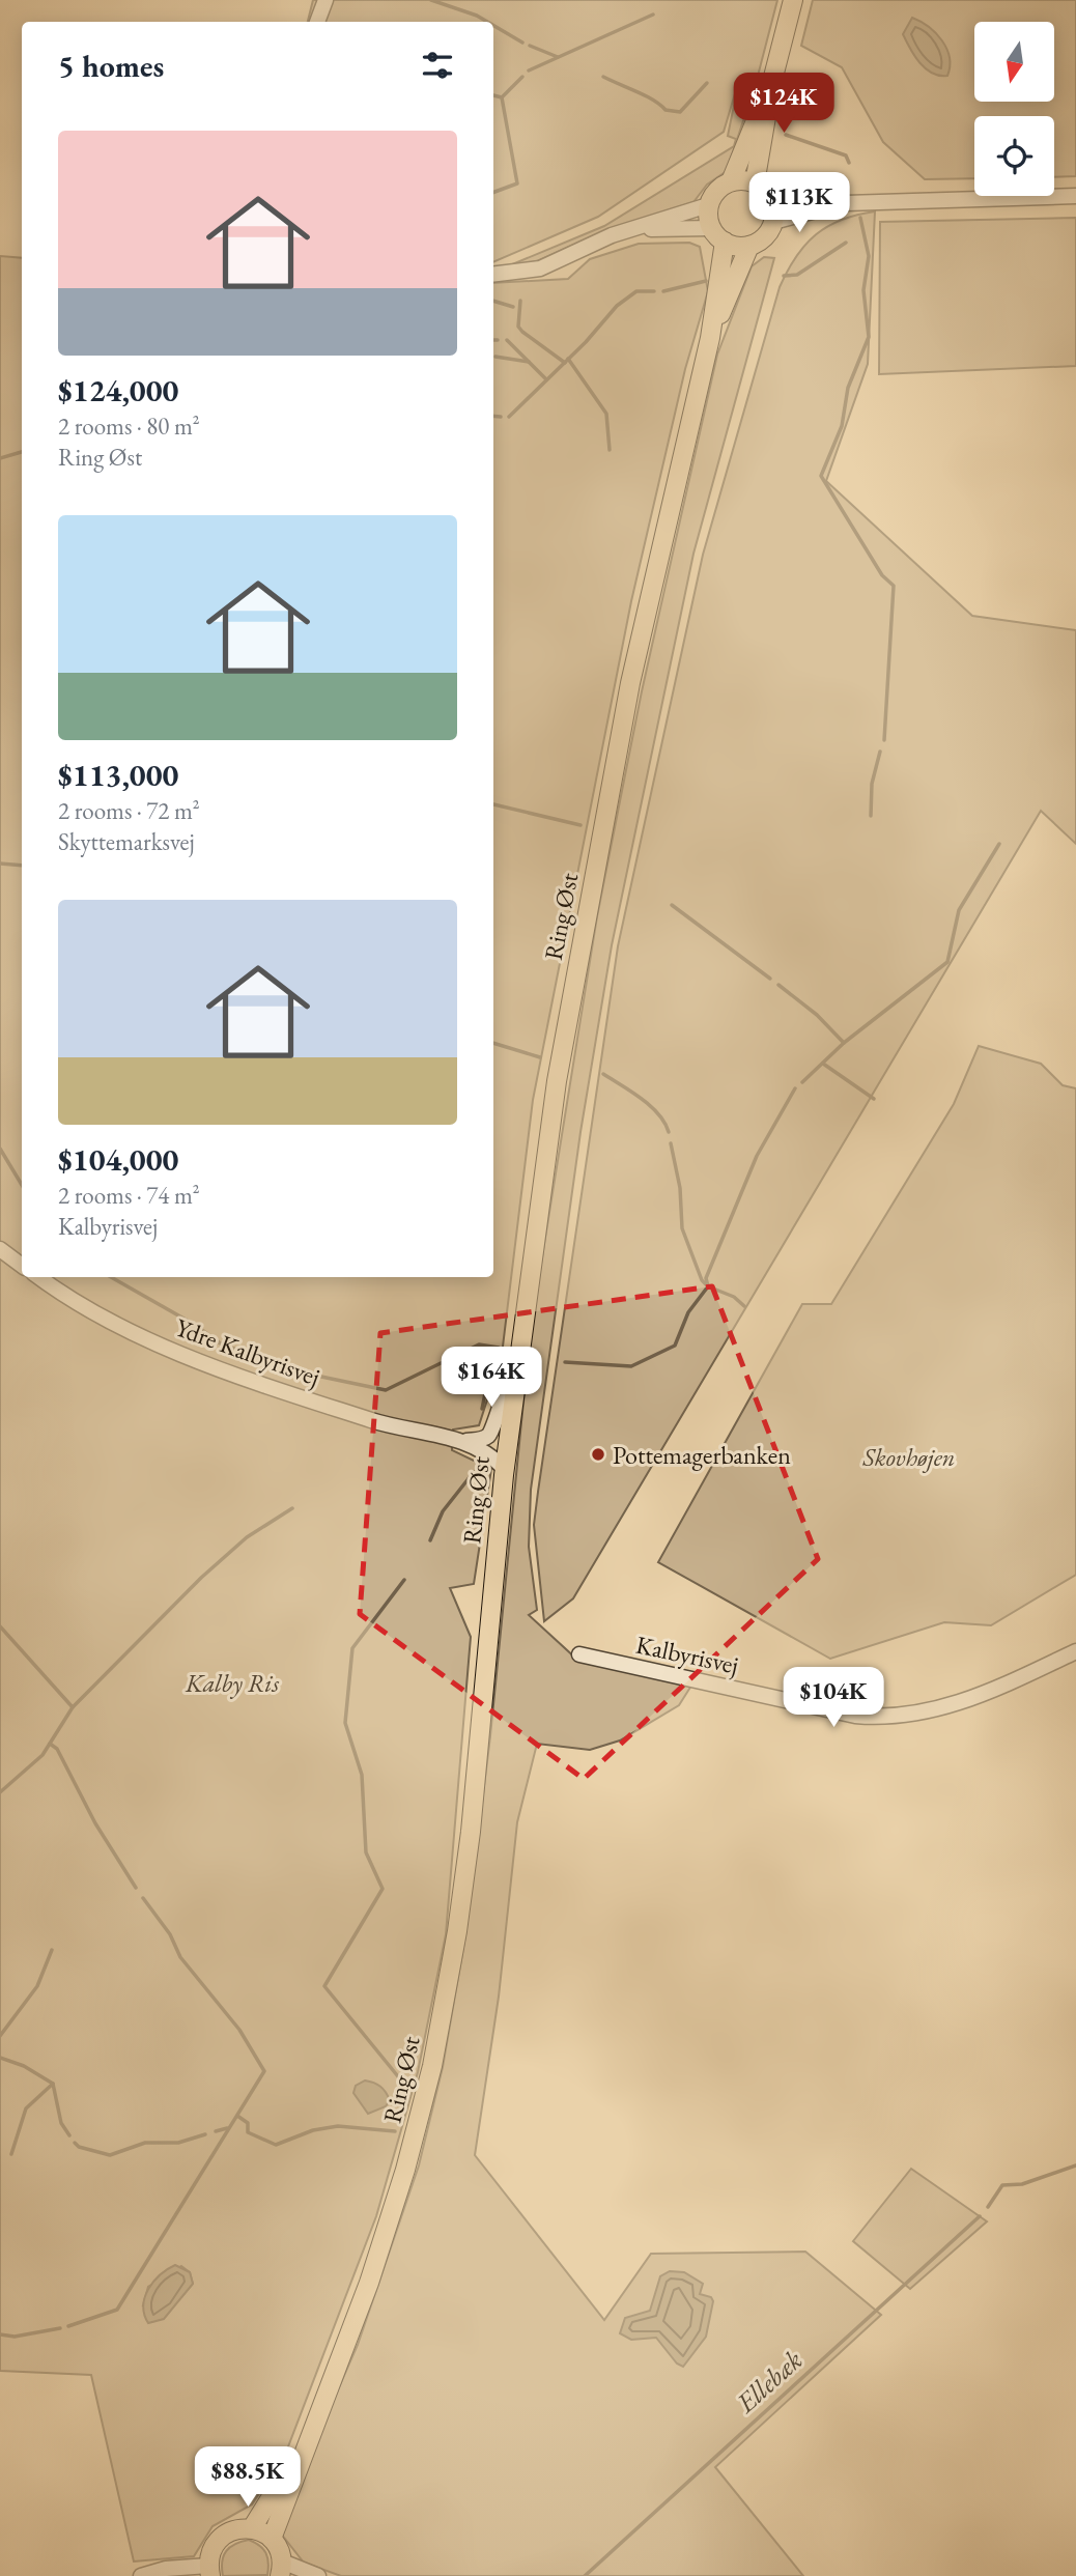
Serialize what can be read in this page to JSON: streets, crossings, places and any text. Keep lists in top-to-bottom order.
{
  "streets": {
    "main road": ["Ring Øst"],
    "street": ["Ydre Kalbyrisvej", "Kalbyrisvej"]
  },
  "crossings": [
    ["Ring Øst", "Ydre Kalbyrisvej"]
  ],
  "water": ["Ellebæk"],
  "parks": ["Skovhøjen", "Kalby Ris"],
  "places": ["Pottemagerbanken"],
  "north": "bottom",
  "page": {
    "heading": "5 homes",
    "price": [
      "$124K",
      "$113K",
      "$164K",
      "$104K",
      "$88.5K"
    ],
    "list": [
      {
        "name": "$124,000",
        "note": "2 rooms · 80 m² · Ring Øst"
      },
      {
        "name": "$113,000",
        "note": "2 rooms · 72 m² · Skyttemarksvej"
      },
      {
        "name": "$104,000",
        "note": "2 rooms · 74 m² · Kalbyrisvej"
      }
    ]
  }
}
